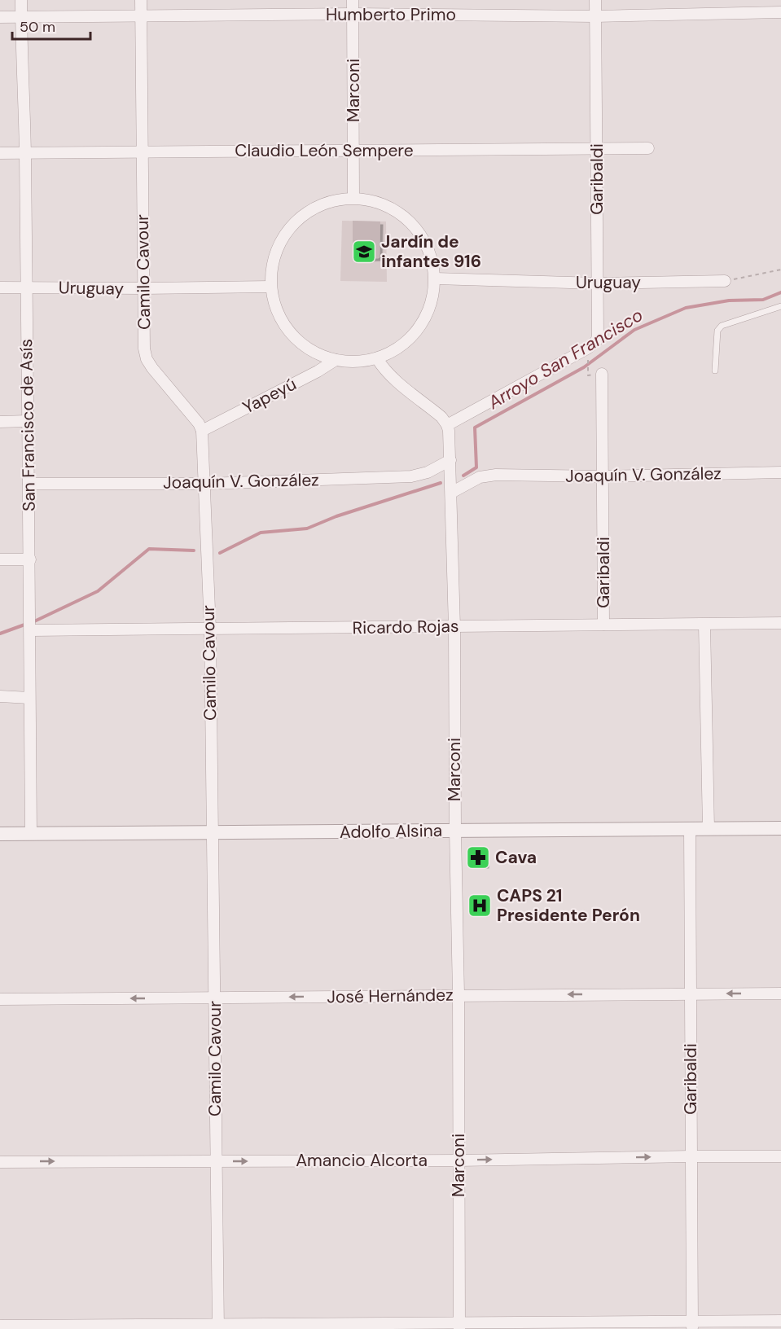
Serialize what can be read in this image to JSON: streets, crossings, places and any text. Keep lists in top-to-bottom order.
{
  "streets": {
    "street": [
      "Humberto Primo",
      "Marconi",
      "Claudio León Sempere",
      "Garibaldi",
      "Camilo Cavour",
      "Uruguay",
      "Yapeyú",
      "San Francisco de Asís",
      "Joaquín V. González",
      "Ricardo Rojas",
      "Adolfo Alsina",
      "José Hernández",
      "Amancio Alcorta"
    ]
  },
  "crossings": [
    ["Humberto Primo", "Marconi"],
    ["Humberto Primo", "Garibaldi"],
    ["Humberto Primo", "Camilo Cavour"],
    ["Humberto Primo", "San Francisco de Asís"],
    ["Marconi", "Claudio León Sempere"],
    ["Marconi", "Garibaldi"],
    ["Marconi", "Uruguay"],
    ["Marconi", "Yapeyú"],
    ["Marconi", "Joaquín V. González"],
    ["Marconi", "Ricardo Rojas"],
    ["Marconi", "Adolfo Alsina"],
    ["Marconi", "José Hernández"],
    ["Marconi", "Amancio Alcorta"],
    ["Claudio León Sempere", "Garibaldi"],
    ["Claudio León Sempere", "Camilo Cavour"],
    ["Claudio León Sempere", "San Francisco de Asís"],
    ["Garibaldi", "Uruguay"],
    ["Garibaldi", "Joaquín V. González"],
    ["Garibaldi", "Ricardo Rojas"],
    ["Garibaldi", "Adolfo Alsina"],
    ["Garibaldi", "José Hernández"],
    ["Garibaldi", "Amancio Alcorta"],
    ["Camilo Cavour", "Uruguay"],
    ["Camilo Cavour", "Yapeyú"],
    ["Camilo Cavour", "Joaquín V. González"],
    ["Camilo Cavour", "Ricardo Rojas"],
    ["Camilo Cavour", "Adolfo Alsina"],
    ["Camilo Cavour", "José Hernández"],
    ["Camilo Cavour", "Amancio Alcorta"],
    ["Uruguay", "Yapeyú"],
    ["Uruguay", "San Francisco de Asís"],
    ["San Francisco de Asís", "Joaquín V. González"],
    ["San Francisco de Asís", "Ricardo Rojas"],
    ["San Francisco de Asís", "Adolfo Alsina"]
  ],
  "one_way": ["José Hernández", "Amancio Alcorta"],
  "water": ["Arroyo San Francisco"],
  "places": {
    "school or university": ["Jardín de infantes 916"],
    "pharmacy": ["Cava"],
    "hospital": ["CAPS 21 Presidente Perón"]
  },
  "scale_bar": "50 m"
}
